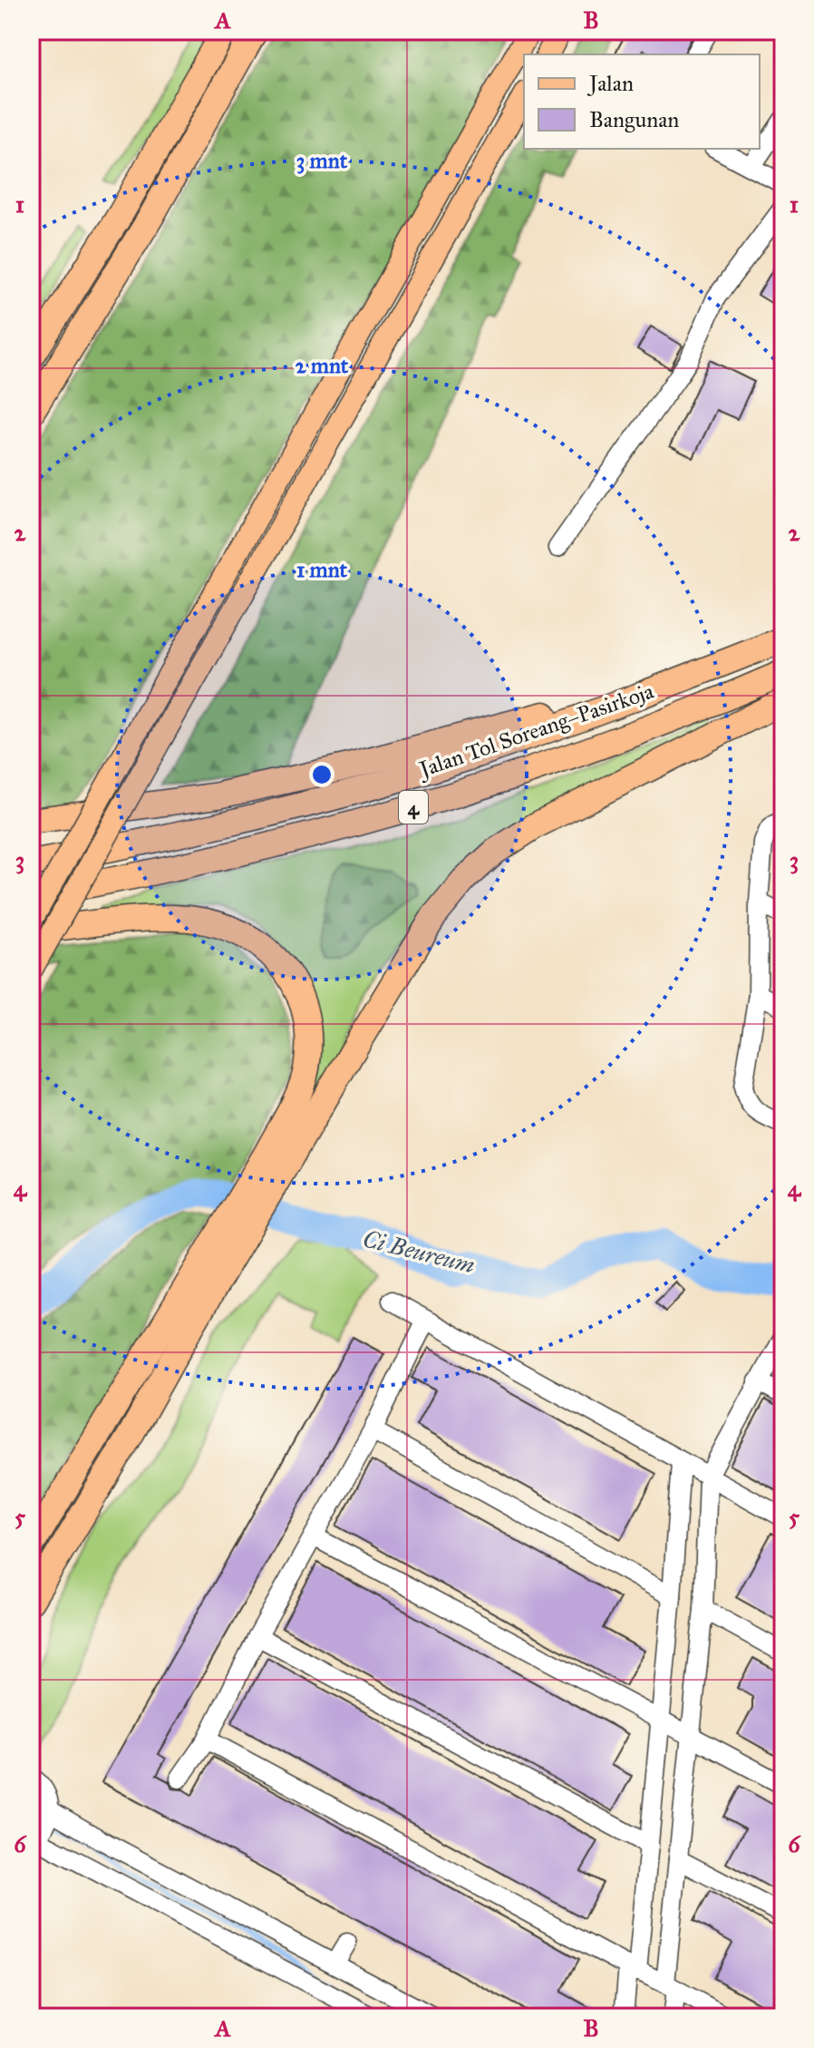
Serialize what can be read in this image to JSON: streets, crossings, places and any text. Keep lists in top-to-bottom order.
{
  "streets": {
    "highway": ["Jalan Tol Soreang–Pasirkoja", "4"]
  },
  "water": ["Ci Beureum"],
  "legend": ["Jalan", "Bangunan"],
  "grid": {
    "columns": ["A", "B"],
    "rows": [
      "1",
      "2",
      "3",
      "4",
      "5",
      "6"
    ]
  },
  "rings": ["3 mnt", "2 mnt", "1 mnt"]
}
